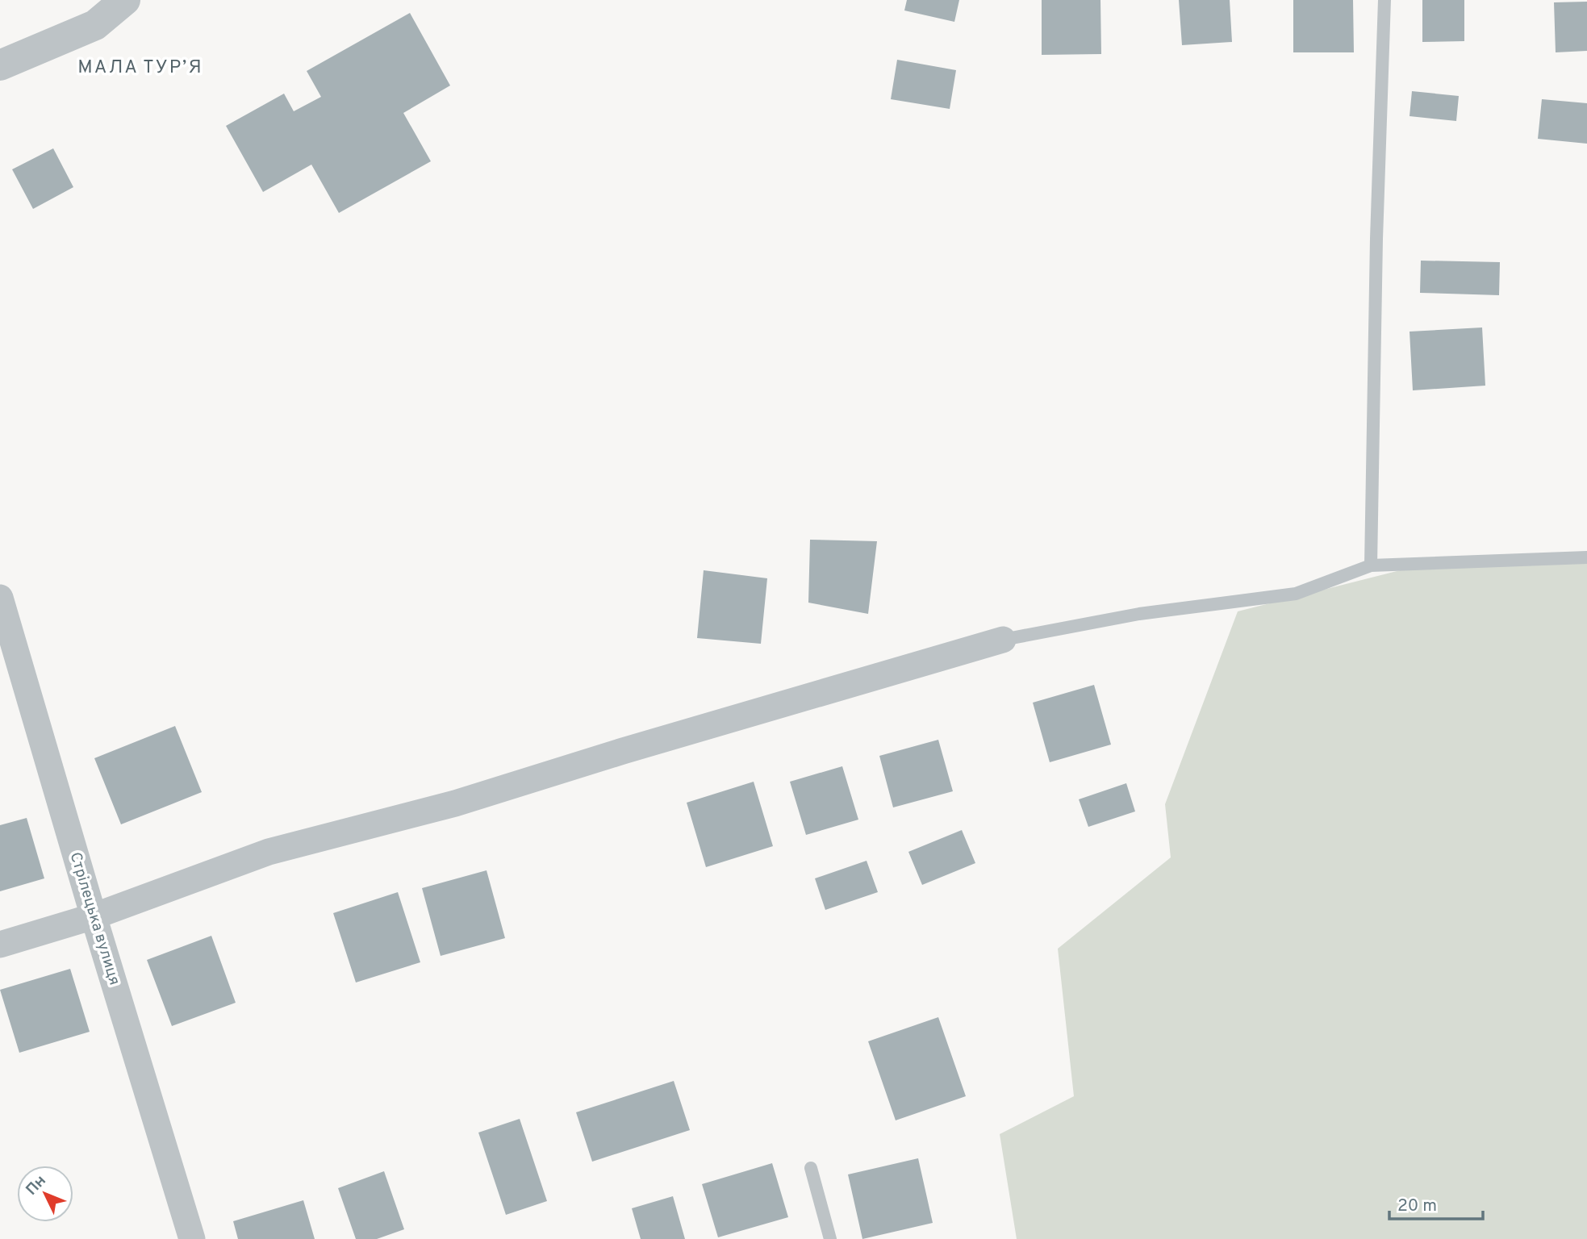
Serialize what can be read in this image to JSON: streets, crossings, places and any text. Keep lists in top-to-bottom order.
{
  "streets": {
    "street": ["Стрілецька вулиця"]
  },
  "districts": ["МАЛА ТУР’Я"],
  "scale_bar": "20 m",
  "north": "top left"
}
